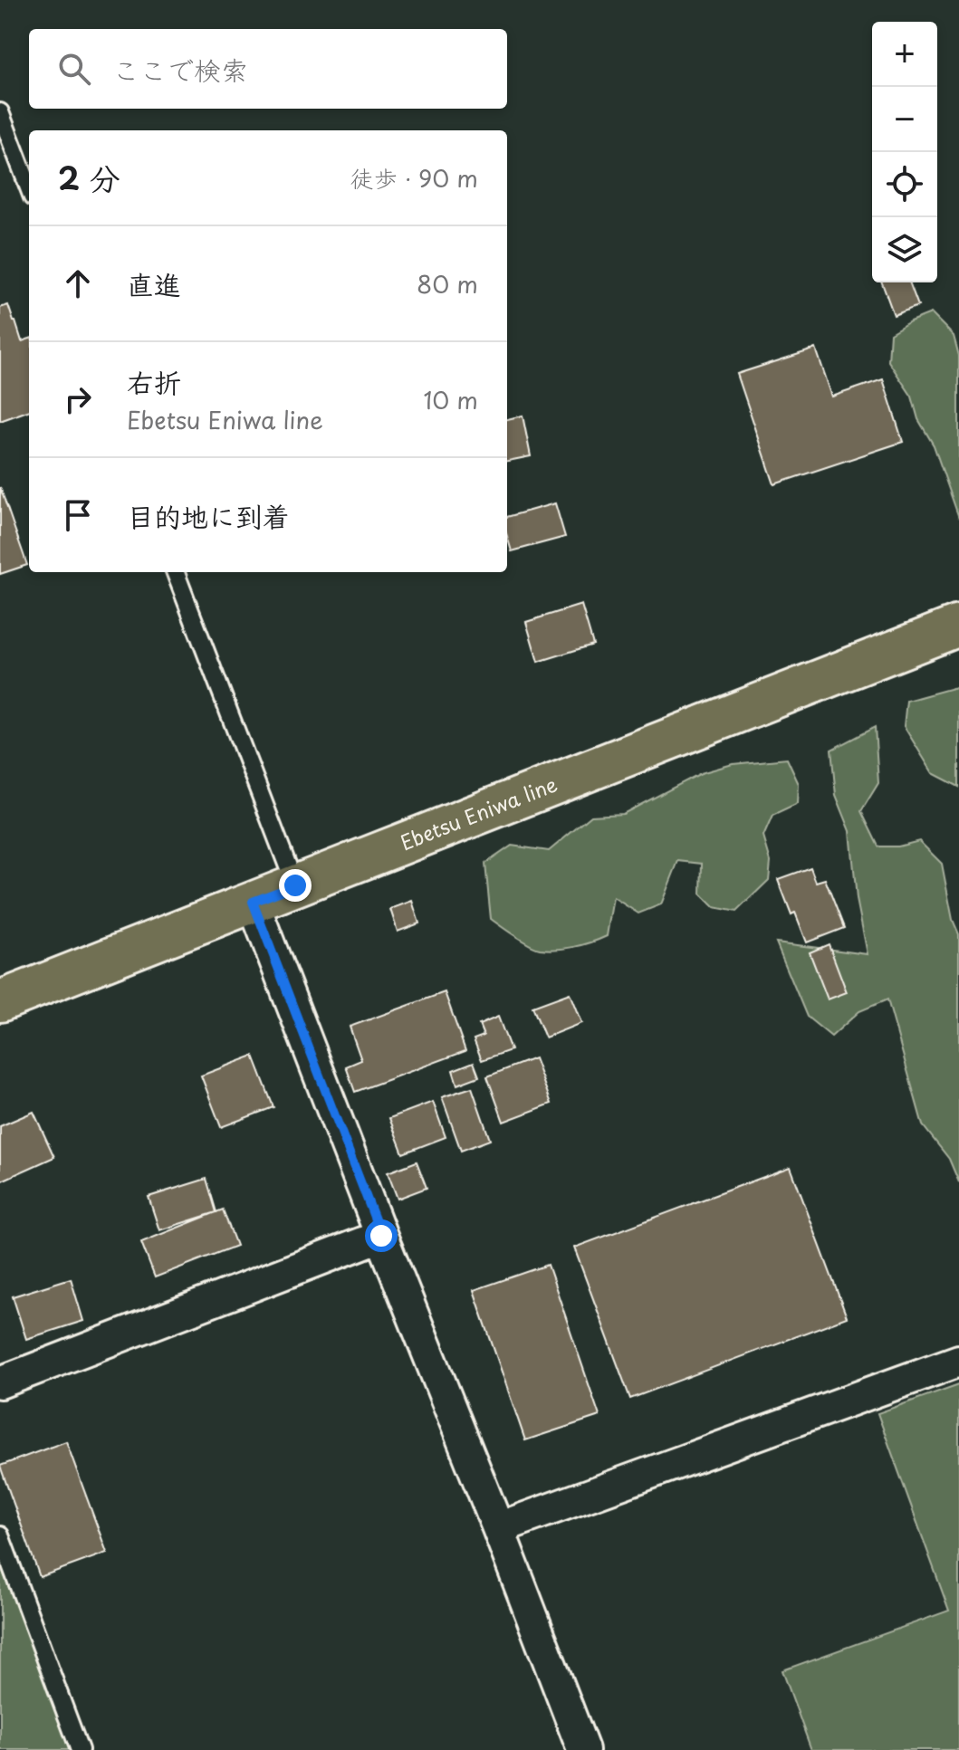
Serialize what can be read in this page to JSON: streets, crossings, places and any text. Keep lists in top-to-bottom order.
{
  "streets": {
    "main road": ["Ebetsu Eniwa line"]
  },
  "page": {
    "map_buttons": ["+", "−"],
    "search": "ここで検索",
    "heading": ["2 分", "徒歩 · 90 m"],
    "list": [
      ["直進", "80 m"],
      ["右折", "Ebetsu Eniwa line", "10 m"],
      "目的地に到着"
    ]
  }
}
